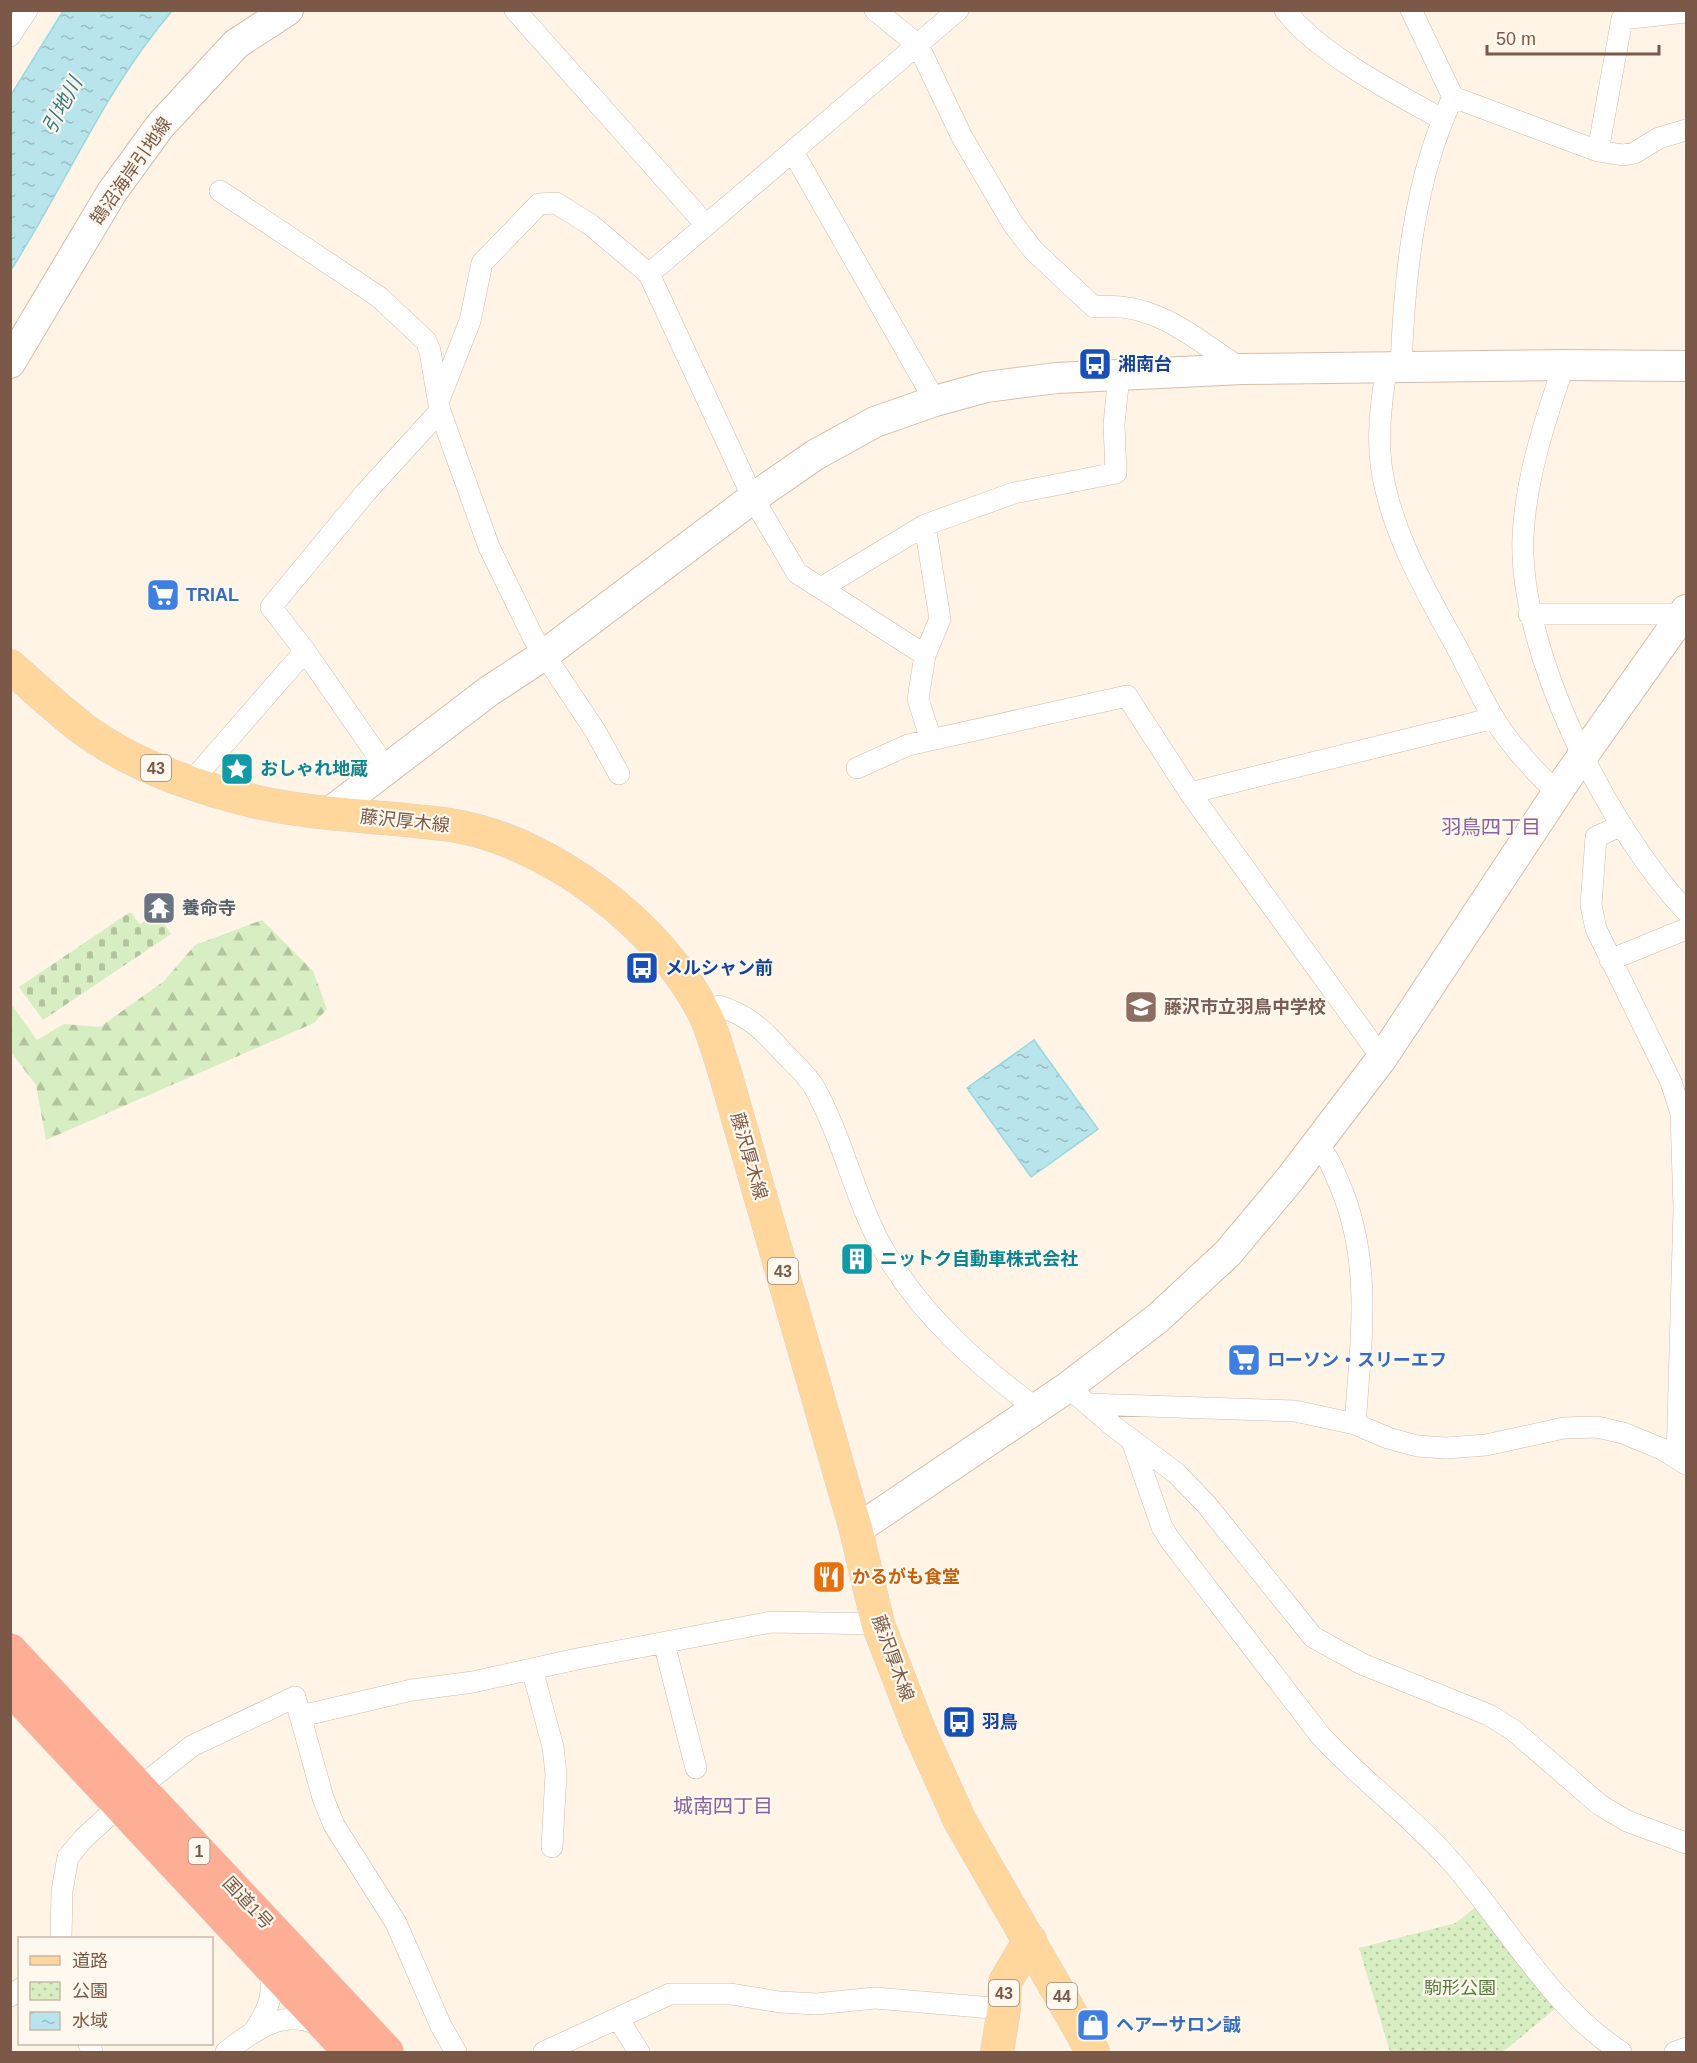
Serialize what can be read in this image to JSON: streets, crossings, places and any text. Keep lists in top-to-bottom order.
{
  "streets": {
    "highway": ["1", "国道1号"],
    "main road": ["43", "藤沢厚木線", "44"],
    "street": ["鵠沼海岸引地線"]
  },
  "crossings": [
    ["43", "藤沢厚木線"],
    ["43", "44"],
    ["藤沢厚木線", "44"]
  ],
  "districts": ["羽鳥四丁目", "城南四丁目"],
  "water": ["引地川"],
  "parks": ["駒形公園"],
  "places": {
    "bus stop": ["湘南台", "メルシャン前", "羽鳥"],
    "supermarket": ["TRIAL", "ローソン・スリーエフ"],
    "place": ["おしゃれ地蔵"],
    "temple": ["養命寺"],
    "school or university": ["藤沢市立羽鳥中学校"],
    "building": ["ニットク自動車株式会社"],
    "restaurant": ["かるがも食堂"],
    "shop": ["ヘアーサロン誠"]
  },
  "legend": ["道路", "公園", "水域"],
  "scale_bar": "50 m"
}
